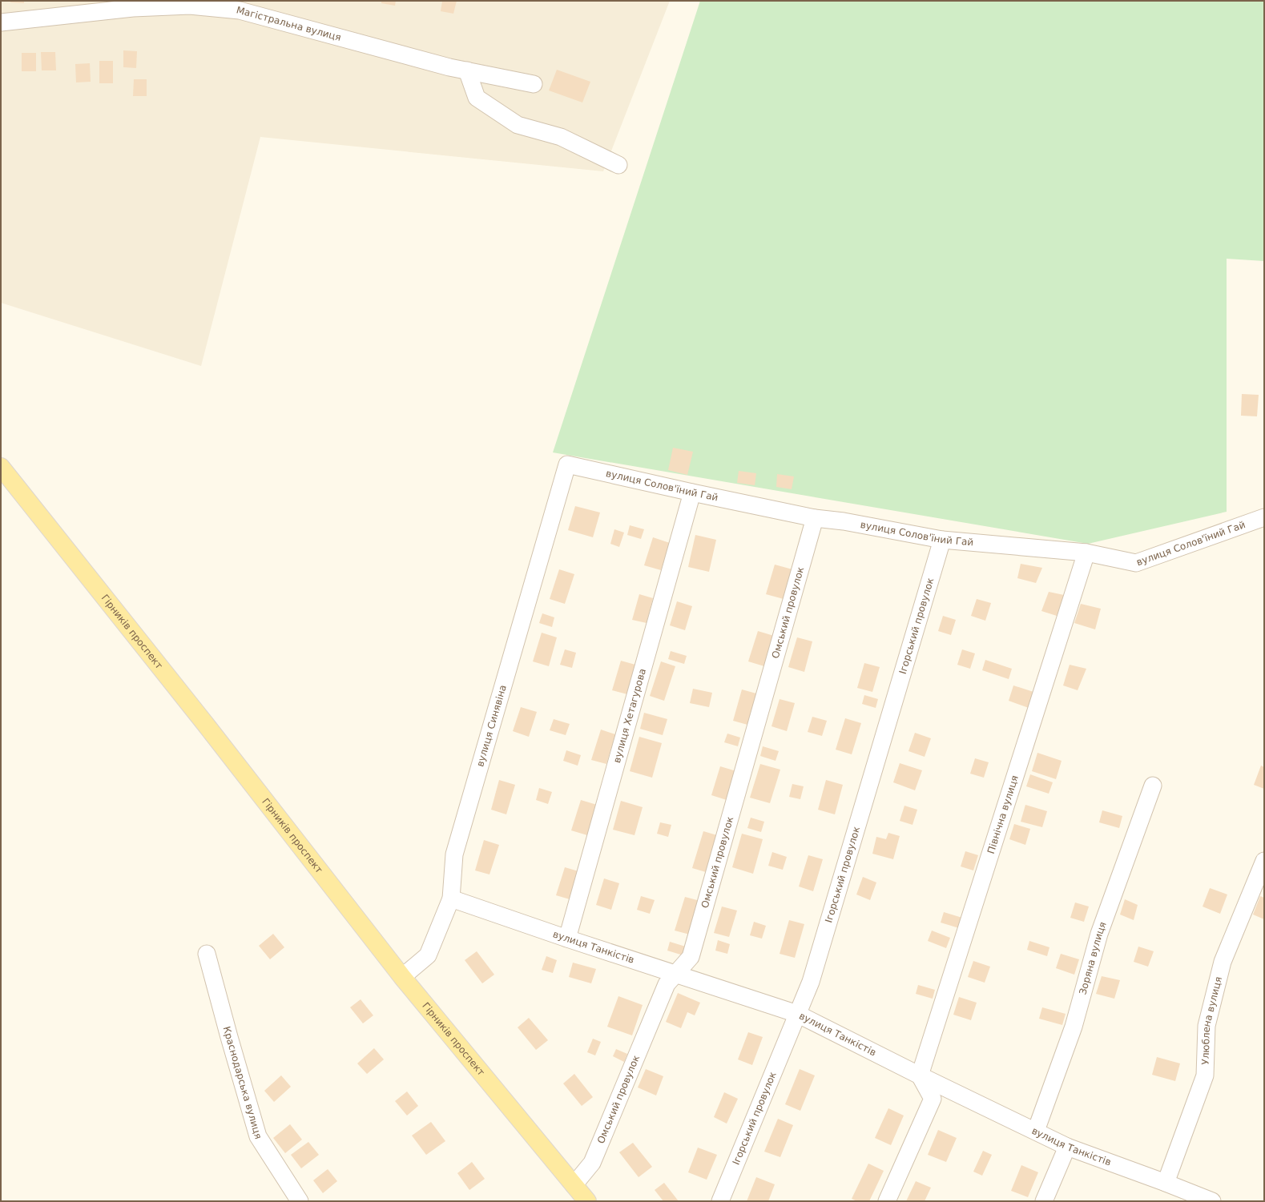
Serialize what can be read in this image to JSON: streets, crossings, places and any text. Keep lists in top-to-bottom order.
{
  "streets": {
    "main road": ["Гірників проспект"],
    "street": [
      "Магістральна вулиця",
      "вулиця Солов'їний Гай",
      "Омський провулок",
      "Ігорський провулок",
      "вулиця Хетагурова",
      "вулиця Синявіна",
      "Північна вулиця",
      "вулиця Танкістів",
      "Зоряна вулиця",
      "Улюблена вулиця",
      "Краснодарська вулиця"
    ]
  },
  "crossings": [
    ["вулиця Солов'їний Гай", "Омський провулок"],
    ["вулиця Солов'їний Гай", "Ігорський провулок"],
    ["вулиця Солов'їний Гай", "вулиця Хетагурова"],
    ["вулиця Солов'їний Гай", "вулиця Синявіна"],
    ["вулиця Солов'їний Гай", "Північна вулиця"],
    ["Омський провулок", "Гірників проспект"],
    ["Омський провулок", "вулиця Танкістів"],
    ["Ігорський провулок", "вулиця Танкістів"],
    ["Гірників проспект", "вулиця Синявіна"],
    ["вулиця Хетагурова", "вулиця Танкістів"],
    ["вулиця Синявіна", "вулиця Танкістів"],
    ["Північна вулиця", "вулиця Танкістів"],
    ["вулиця Танкістів", "Зоряна вулиця"],
    ["вулиця Танкістів", "Улюблена вулиця"]
  ]
}
